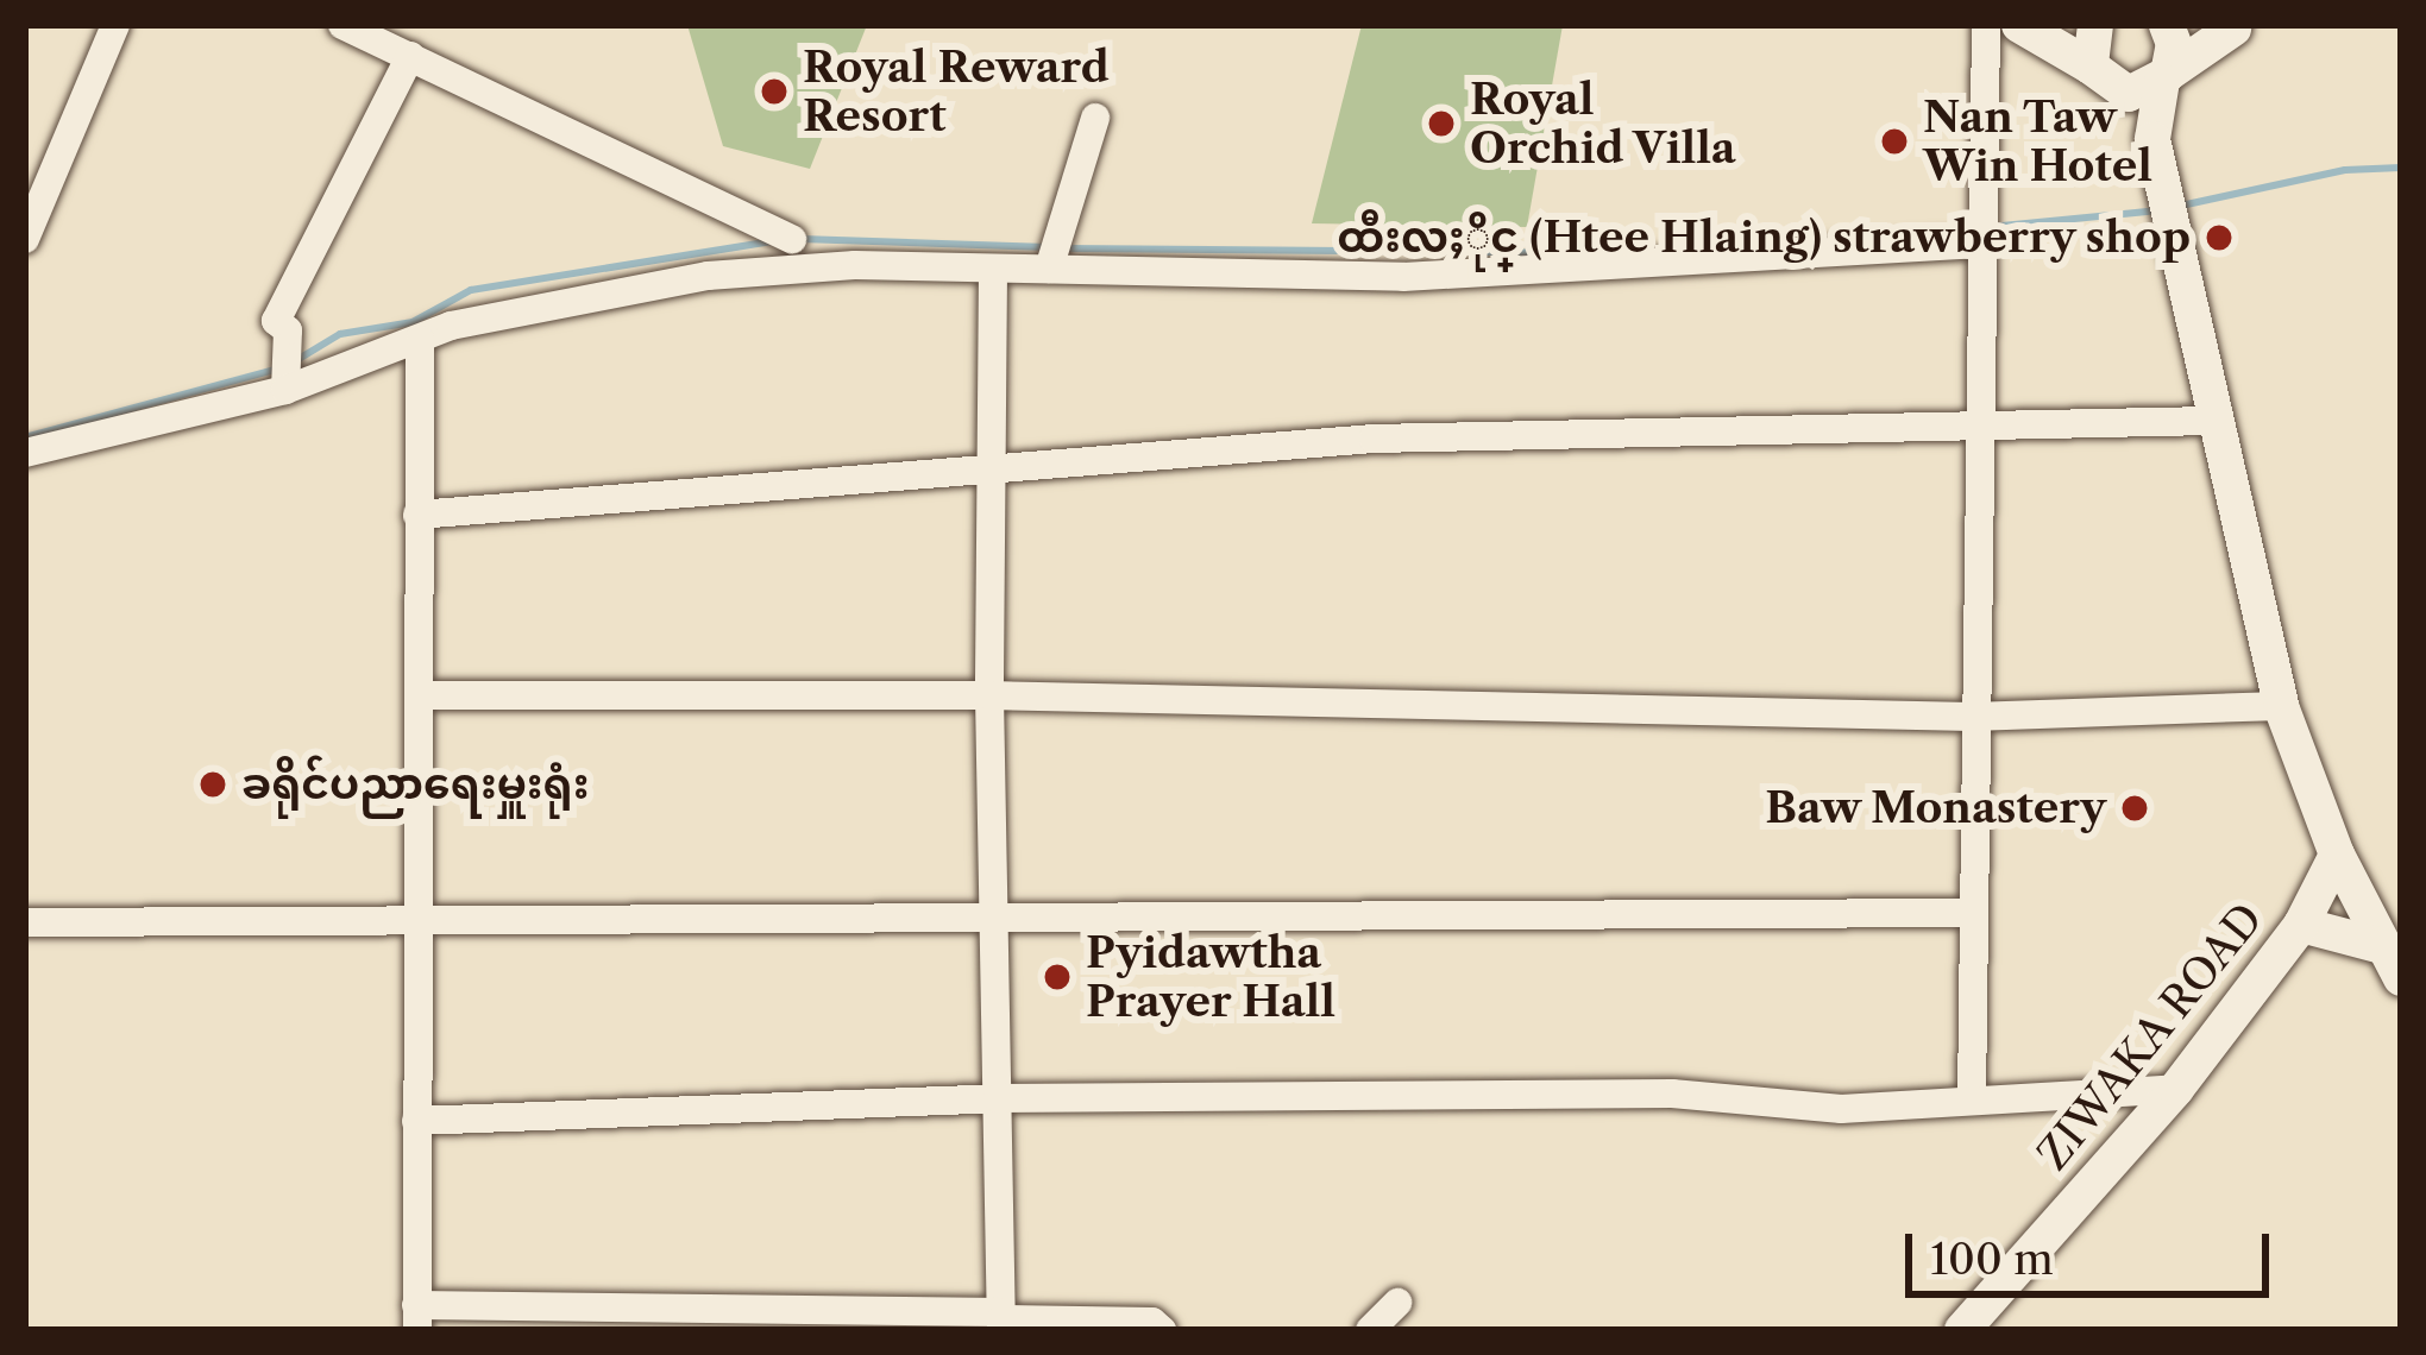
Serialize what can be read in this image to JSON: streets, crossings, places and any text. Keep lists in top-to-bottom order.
{
  "streets": {
    "street": ["ZIWAKA ROAD"]
  },
  "places": [
    "Royal Reward Resort",
    "Royal Orchid Villa",
    "Nan Taw Win Hotel",
    "ထီးလႈိုင္ (Htee Hlaing) strawberry shop",
    "ခရိုင်ပညာရေးမှူးရုံး",
    "Baw Monastery",
    "Pyidawtha Prayer Hall"
  ],
  "scale_bar": "100 m"
}
